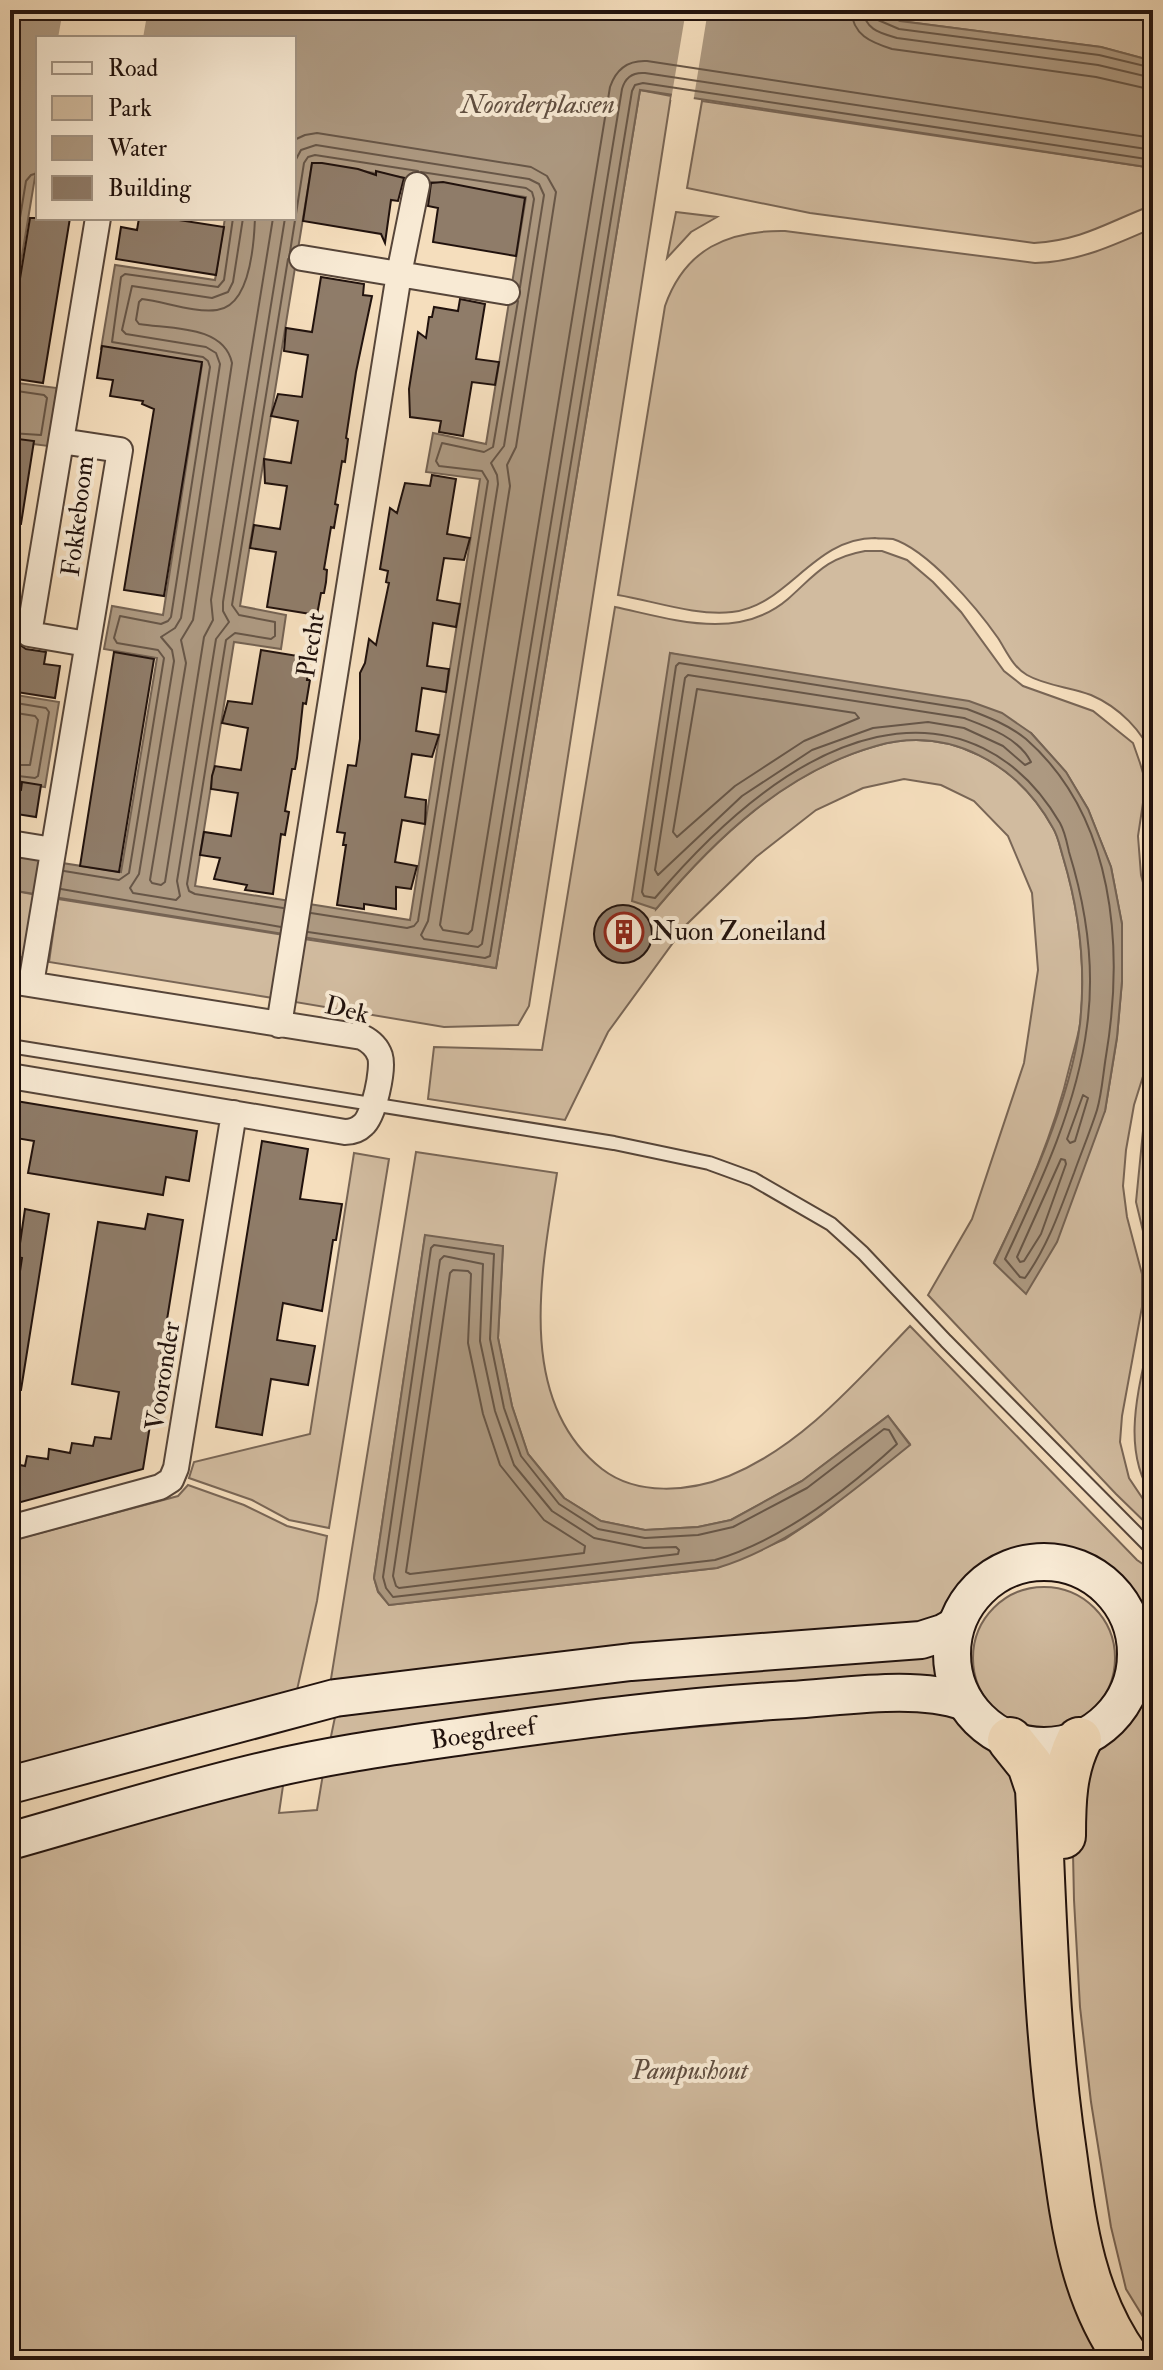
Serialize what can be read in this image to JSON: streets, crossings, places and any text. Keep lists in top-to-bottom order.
{
  "streets": {
    "street": [
      "Fokkeboom",
      "Plecht",
      "Dek",
      "Vooronder",
      "Boegdreef"
    ]
  },
  "crossings": [
    ["Fokkeboom", "Dek"],
    ["Plecht", "Dek"]
  ],
  "water": ["Noorderplassen"],
  "parks": ["Pampushout"],
  "places": {
    "building": ["Nuon Zoneiland"]
  },
  "legend": [
    "Road",
    "Park",
    "Water",
    "Building"
  ]
}
